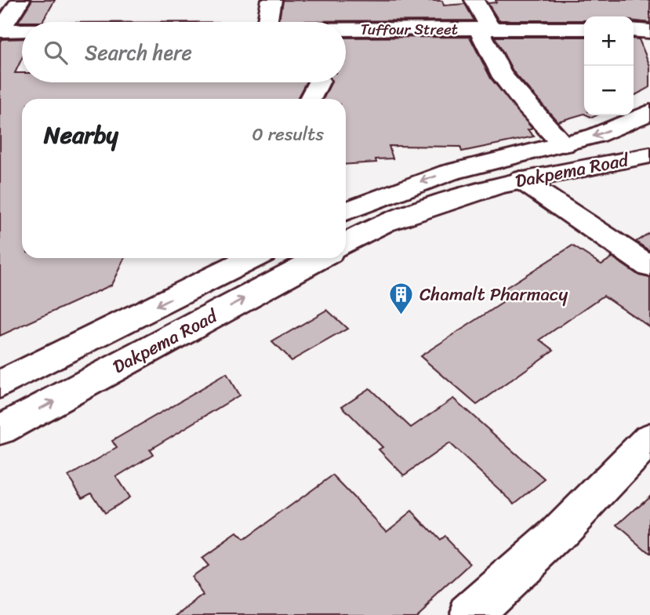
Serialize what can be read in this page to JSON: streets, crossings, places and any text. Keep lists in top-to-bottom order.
{
  "streets": {
    "main road": ["Tuffour Street", "Dakpema Road"]
  },
  "places": {
    "building": ["Chamalt Pharmacy"]
  },
  "page": {
    "map_buttons": ["+", "−"],
    "search": "Search here",
    "heading": ["Nearby", "0 results"]
  }
}
